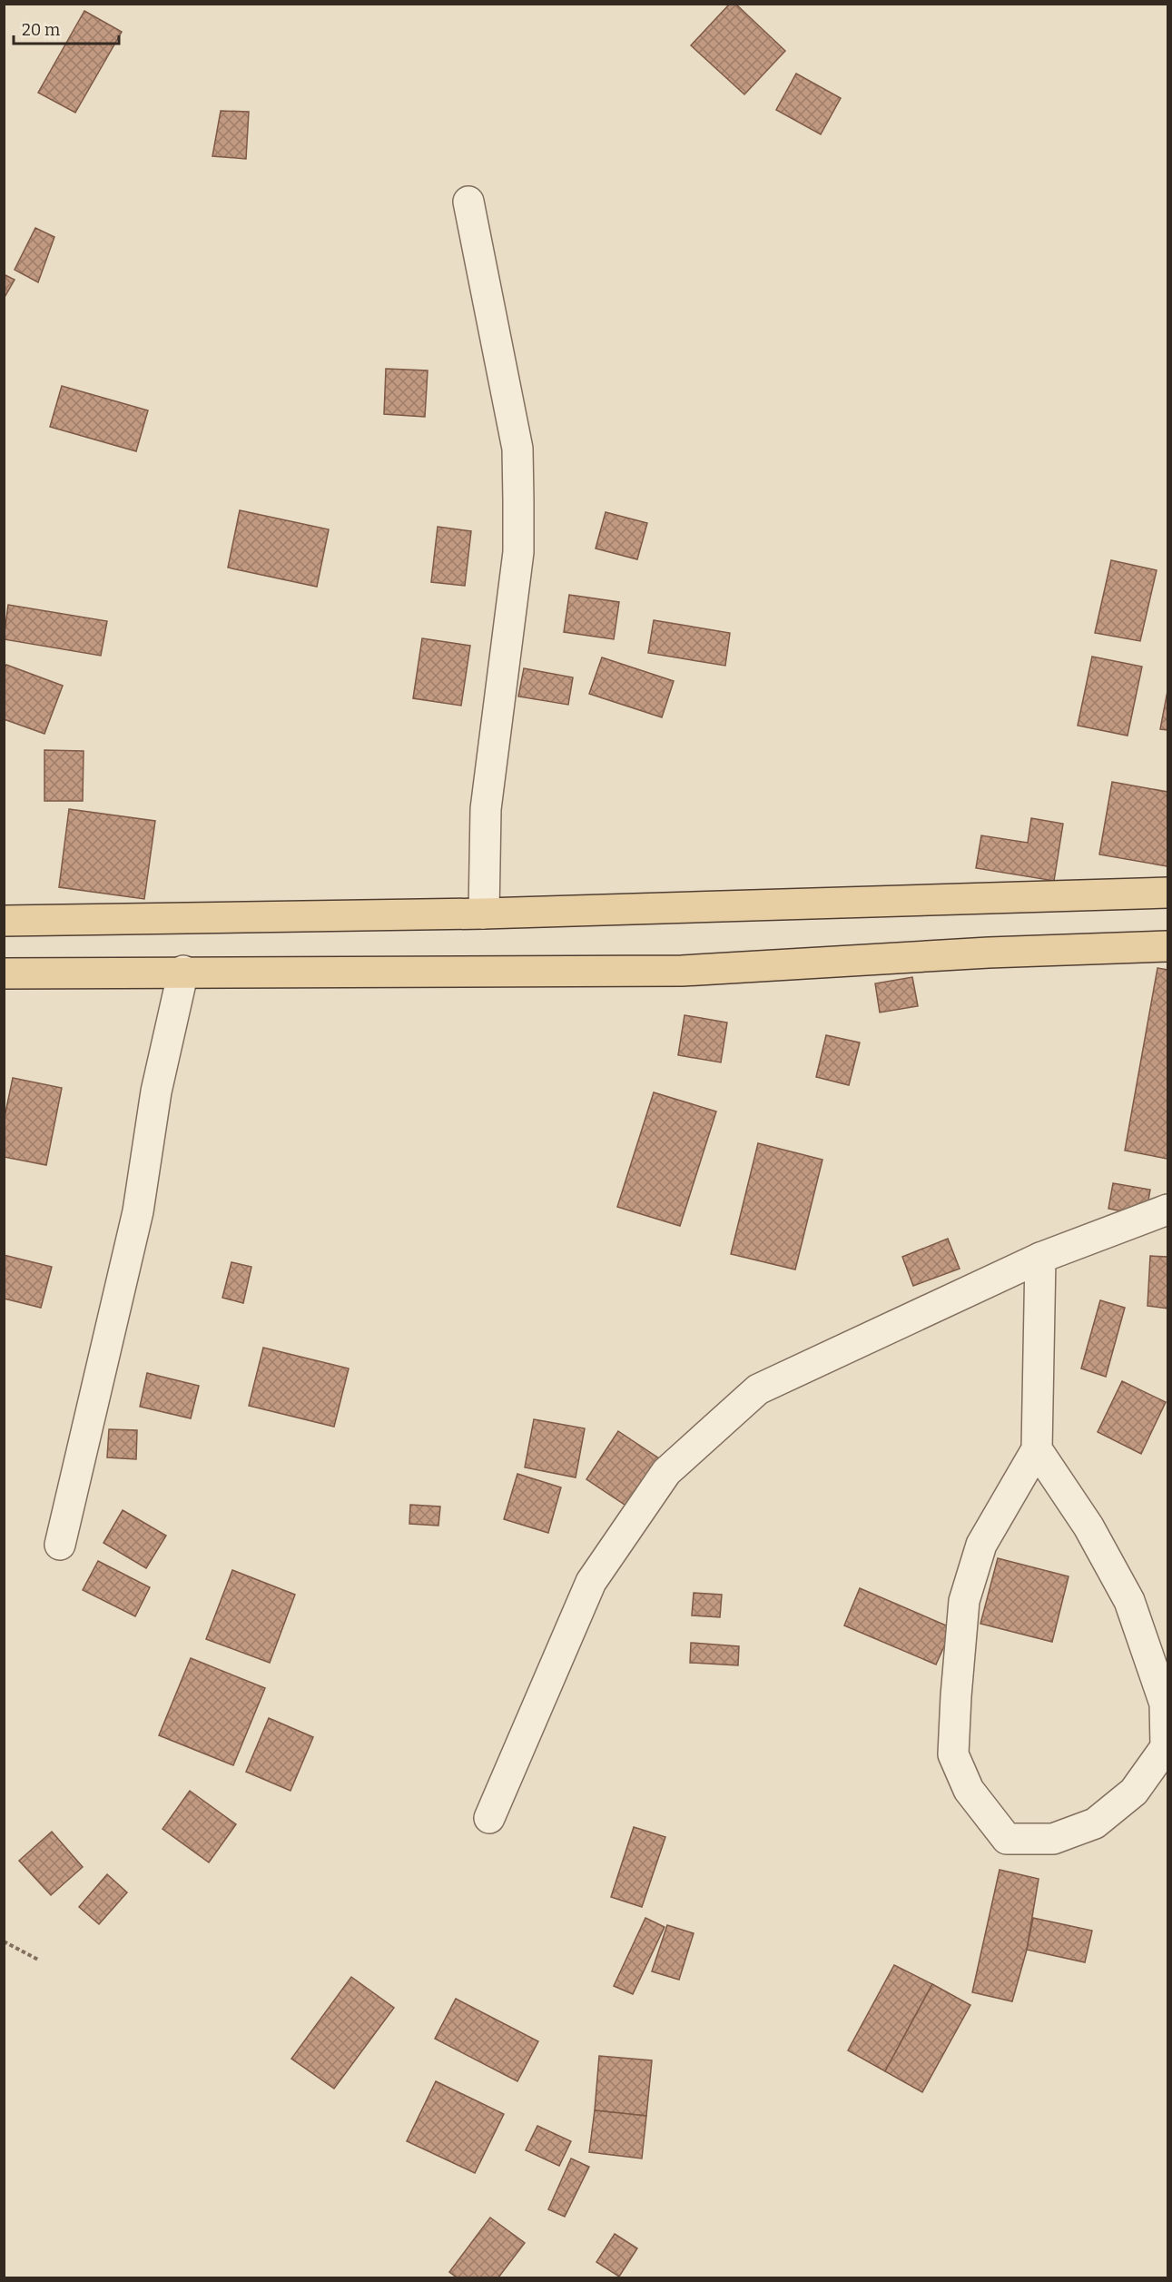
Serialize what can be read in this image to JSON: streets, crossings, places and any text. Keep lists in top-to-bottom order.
{
  "scale_bar": "20 m"
}
